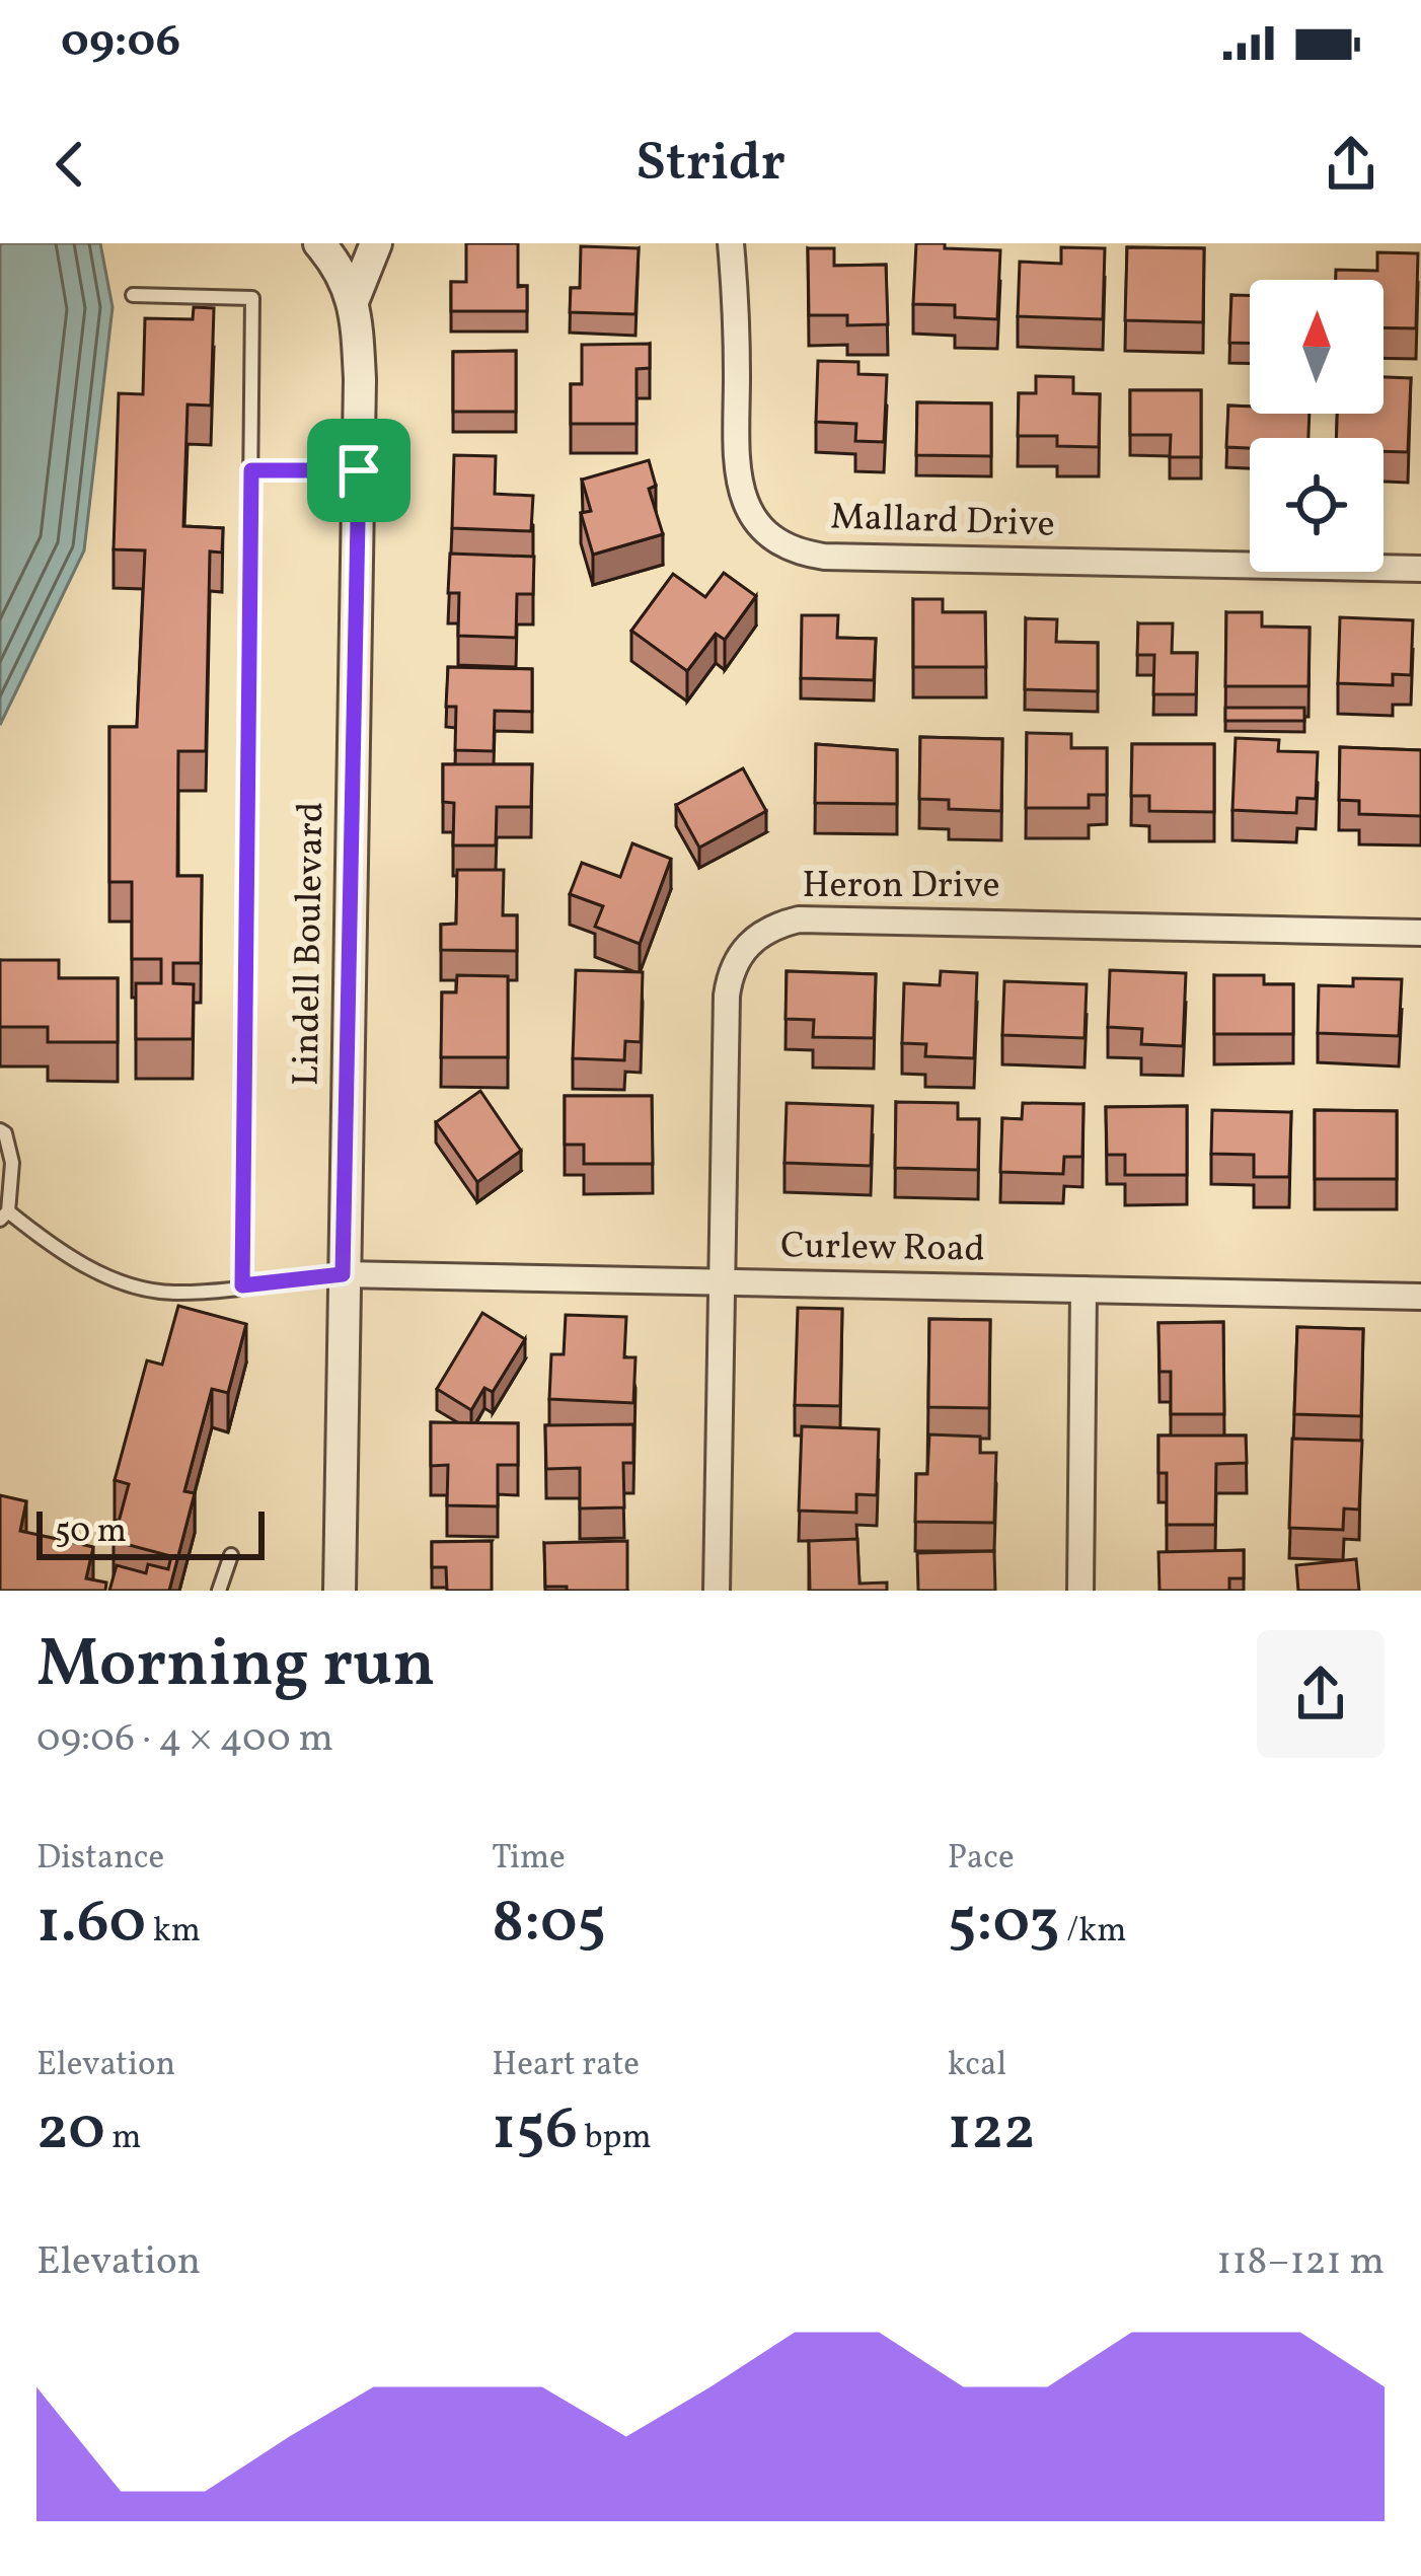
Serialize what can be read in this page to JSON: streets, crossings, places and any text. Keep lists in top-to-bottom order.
{
  "streets": {
    "street": [
      "Mallard Drive",
      "Heron Drive",
      "Lindell Boulevard",
      "Curlew Road"
    ]
  },
  "crossings": [
    ["Heron Drive", "Curlew Road"],
    ["Lindell Boulevard", "Curlew Road"]
  ],
  "scale_bar": "50 m",
  "north": "top",
  "page": {
    "status": "09:06",
    "header": "Stridr",
    "scale": "50 m",
    "heading": ["Morning run", "09:06 · 4 × 400 m"],
    "stats": [
      ["Distance", "1.60 km"],
      ["Time", "8:05"],
      ["Pace", "5:03 /km"],
      ["Elevation", "20 m"],
      ["Heart rate", "156 bpm"],
      ["kcal", "122"]
    ],
    "chart": ["Elevation", "118–121 m"]
  }
}
